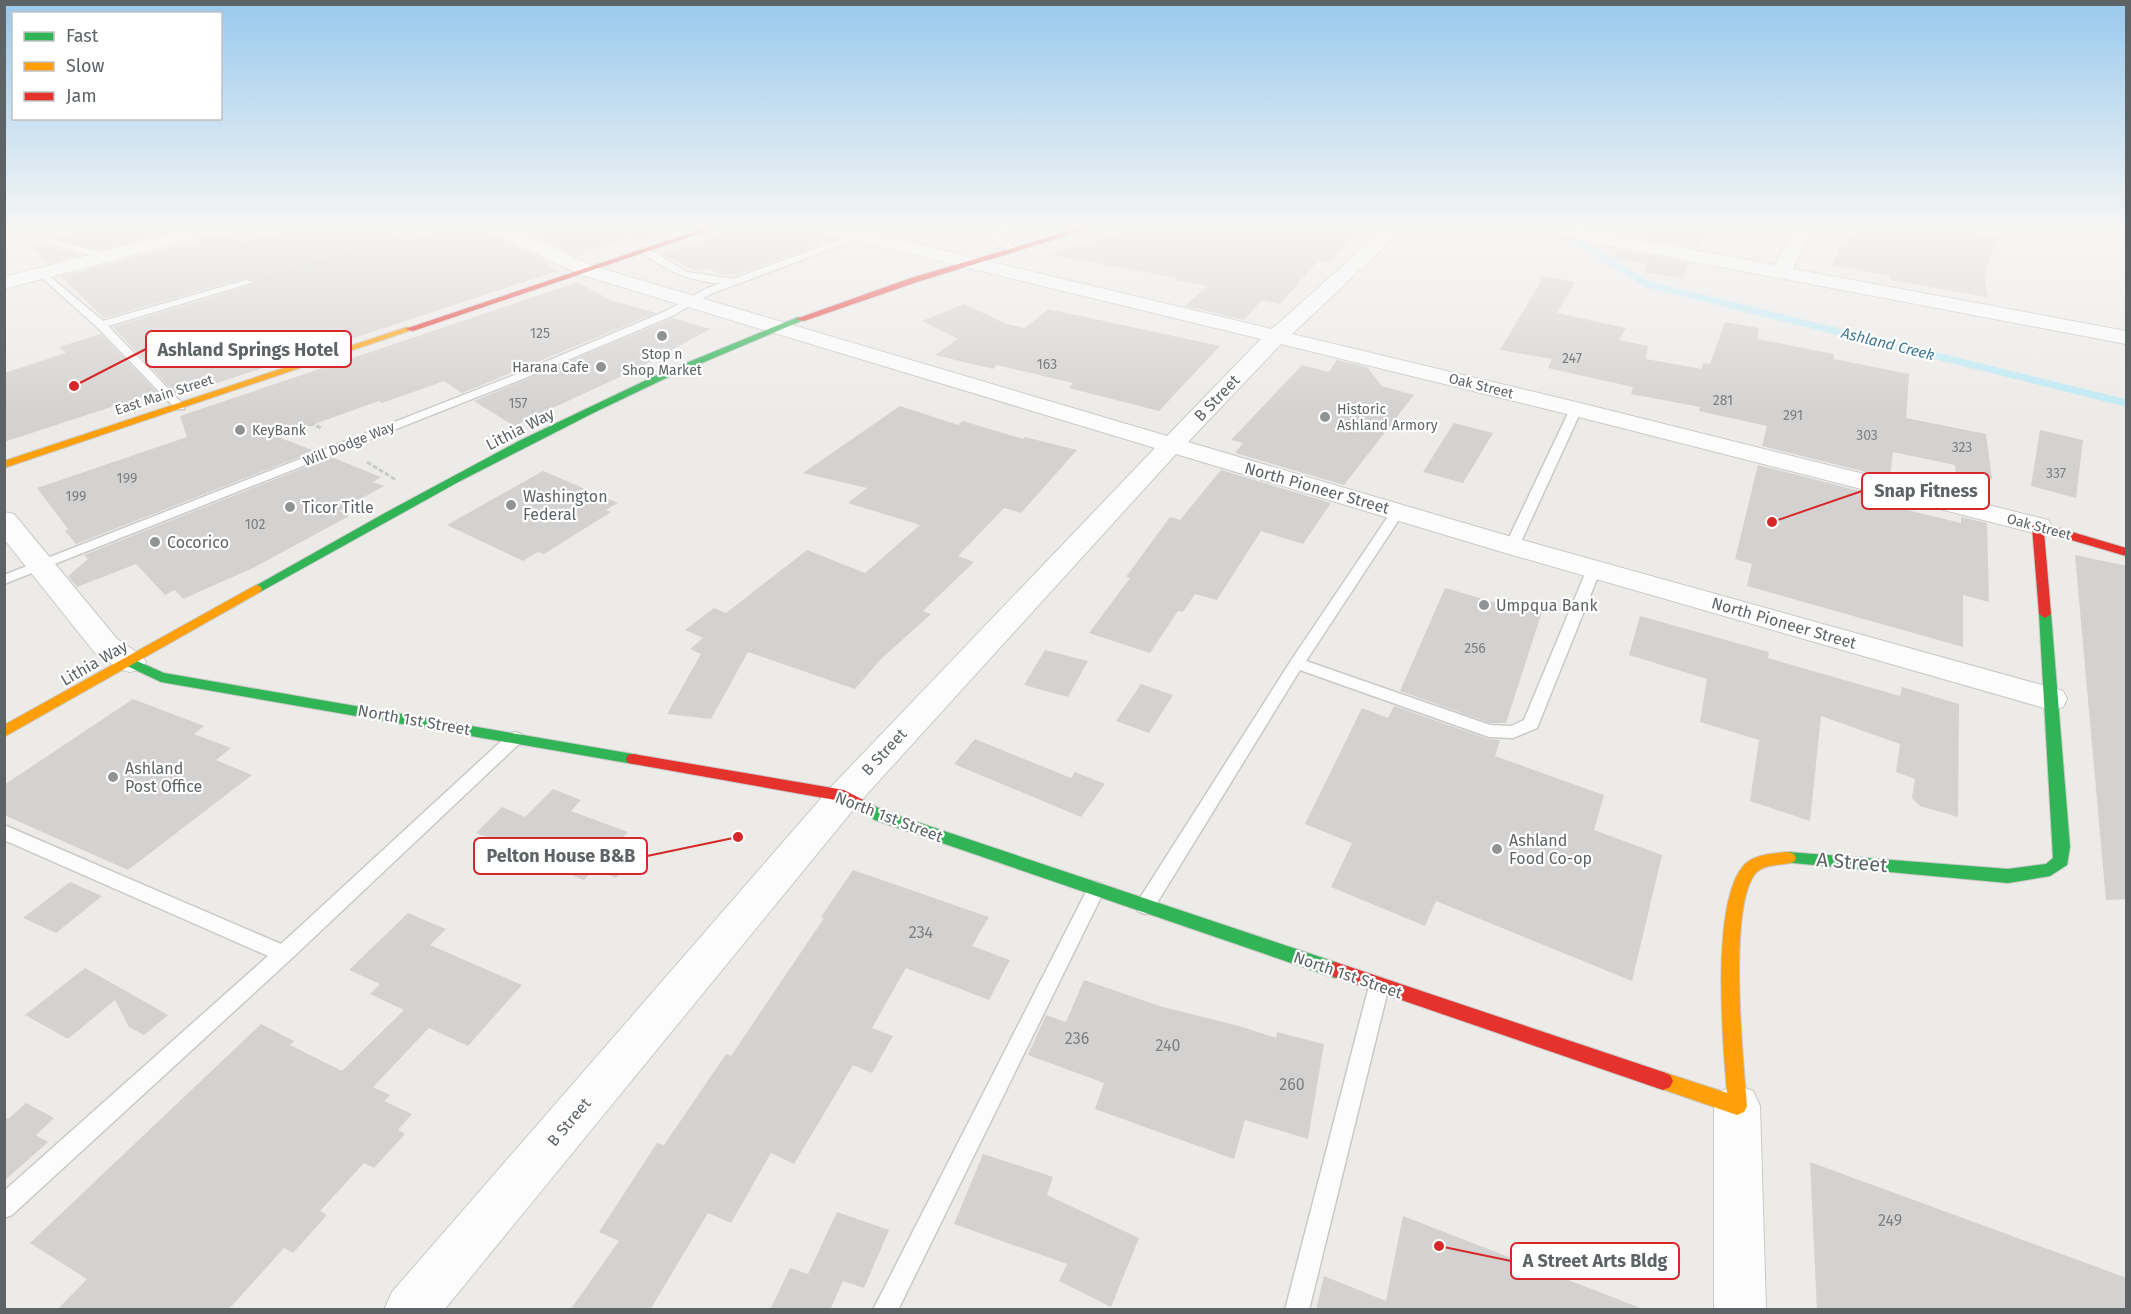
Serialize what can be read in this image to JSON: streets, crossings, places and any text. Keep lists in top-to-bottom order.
{
  "streets": {
    "street": [
      "Oak Street",
      "East Main Street",
      "B Street",
      "Lithia Way",
      "North Pioneer Street",
      "North 1st Street",
      "A Street"
    ],
    "lane": ["Will Dodge Way"]
  },
  "crossings": [
    ["Oak Street", "B Street"],
    ["Oak Street", "A Street"],
    ["B Street", "North Pioneer Street"],
    ["B Street", "North 1st Street"],
    ["Lithia Way", "North Pioneer Street"],
    ["Lithia Way", "North 1st Street"],
    ["Will Dodge Way", "North Pioneer Street"],
    ["Will Dodge Way", "North 1st Street"],
    ["North Pioneer Street", "A Street"],
    ["North 1st Street", "A Street"]
  ],
  "water": ["Ashland Creek"],
  "places": [
    "Stop n Shop Market",
    "Harana Cafe",
    "Ashland Springs Hotel",
    "Historic Ashland Armory",
    "KeyBank",
    "Washington Federal",
    "Ticor Title",
    "Snap Fitness",
    "Cocorico",
    "Umpqua Bank",
    "Ashland Post Office",
    "Pelton House B&B",
    "Ashland Food Co-op",
    "A Street Arts Bldg"
  ],
  "house_numbers": [
    "125",
    "247",
    "163",
    "281",
    "157",
    "291",
    "303",
    "323",
    "337",
    "199",
    "199",
    "102",
    "256",
    "234",
    "236",
    "240",
    "260",
    "249"
  ],
  "legend": ["Fast", "Slow", "Jam"]
}
